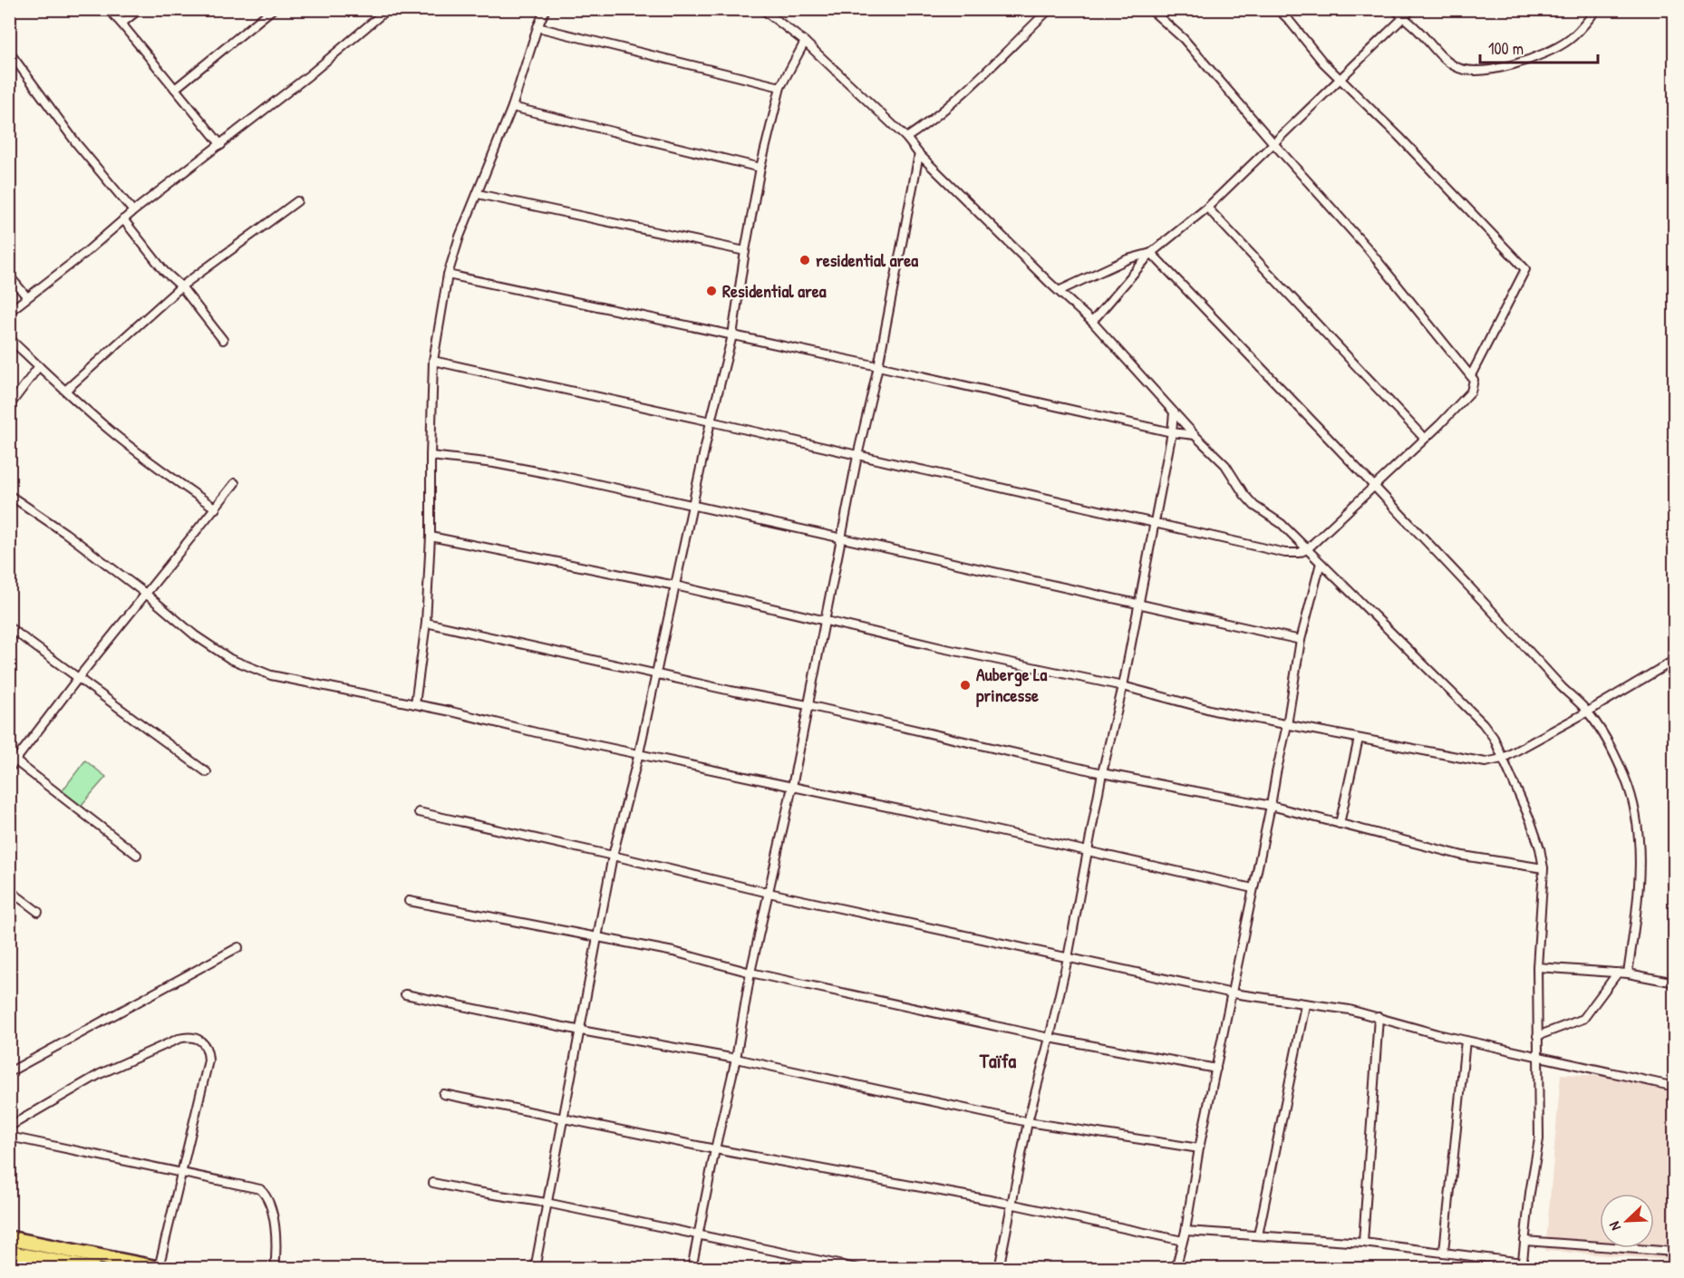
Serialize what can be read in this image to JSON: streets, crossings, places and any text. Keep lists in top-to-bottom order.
{
  "districts": ["Taïfa"],
  "places": ["residential area", "Residential area", "Auberge La princesse"],
  "scale_bar": "100 m",
  "north": "bottom left"
}
